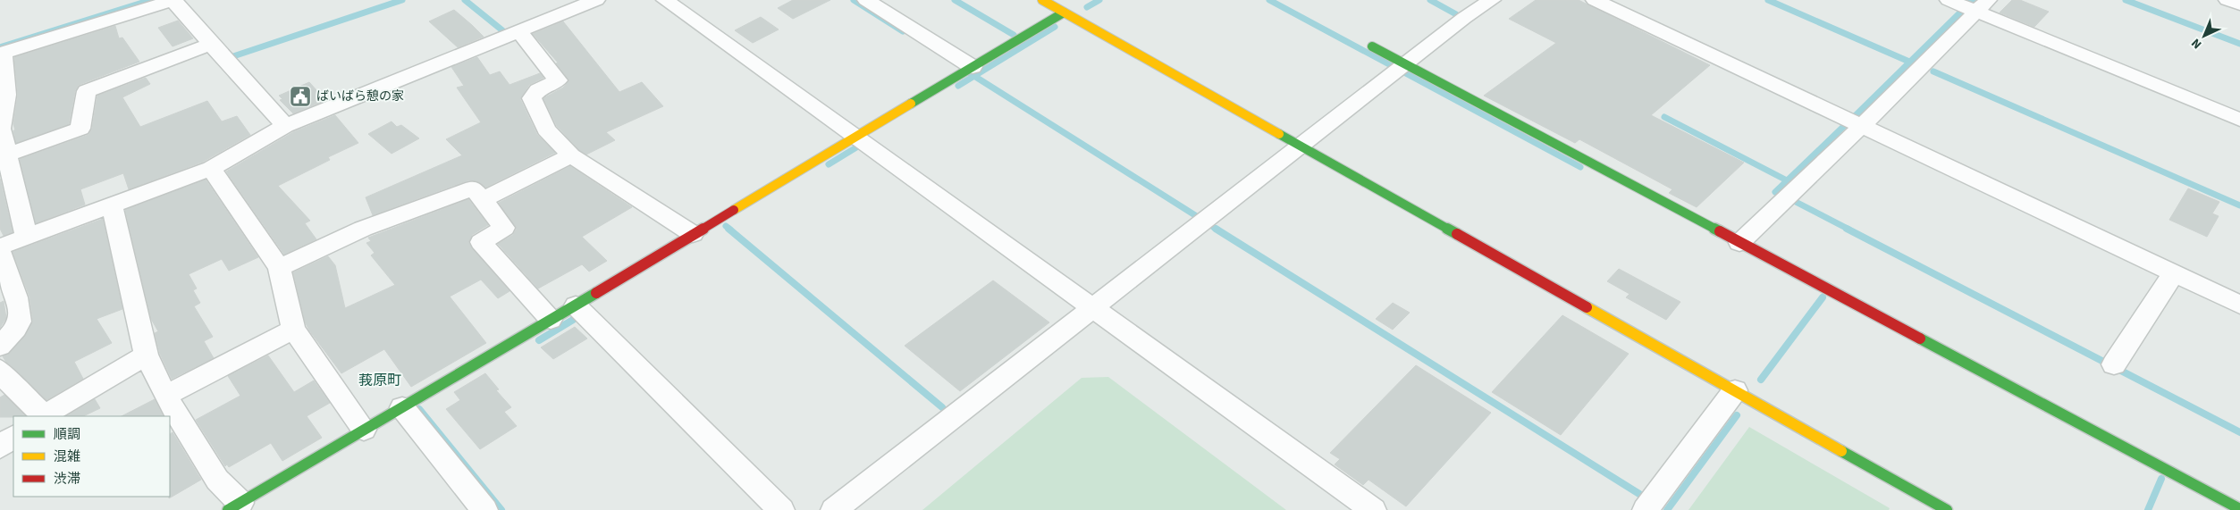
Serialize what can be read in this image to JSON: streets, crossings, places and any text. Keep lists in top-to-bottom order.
{
  "districts": ["莪原町"],
  "places": {
    "public building": ["ばいばら憩の家"]
  },
  "legend": ["順調", "混雑", "渋滞"],
  "north": "bottom left"
}
